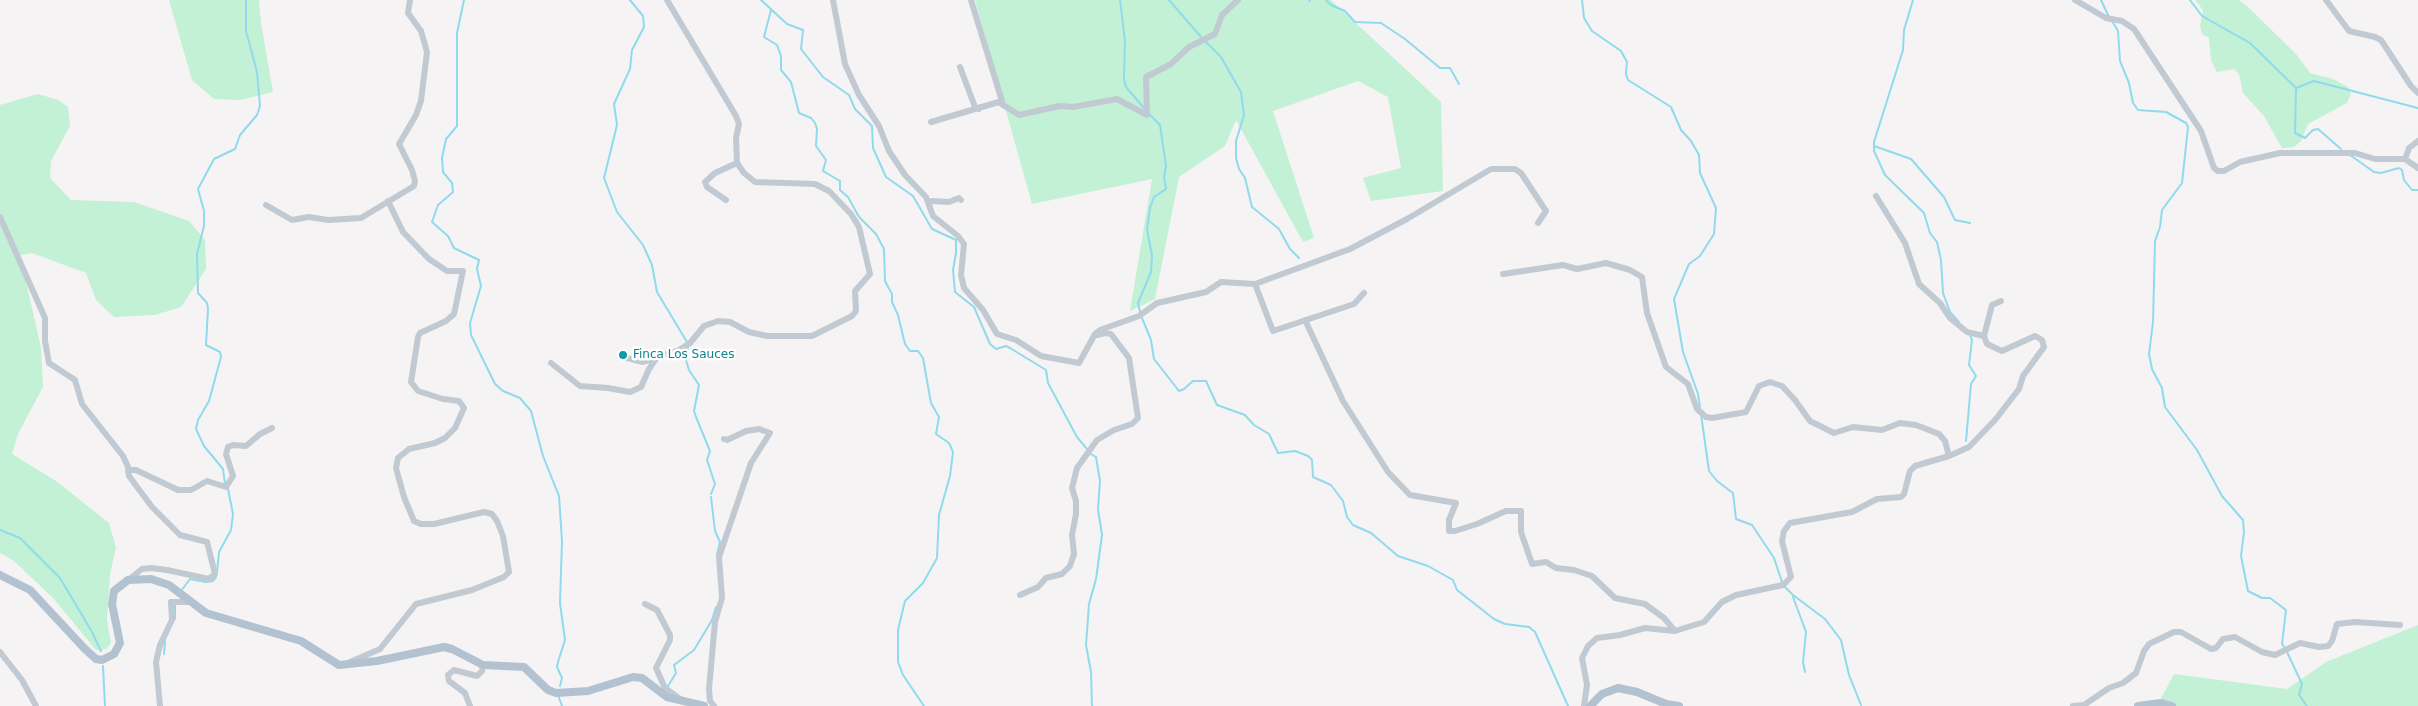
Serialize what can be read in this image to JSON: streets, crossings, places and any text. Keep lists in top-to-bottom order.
{
  "places": ["Finca Los Sauces"]
}
